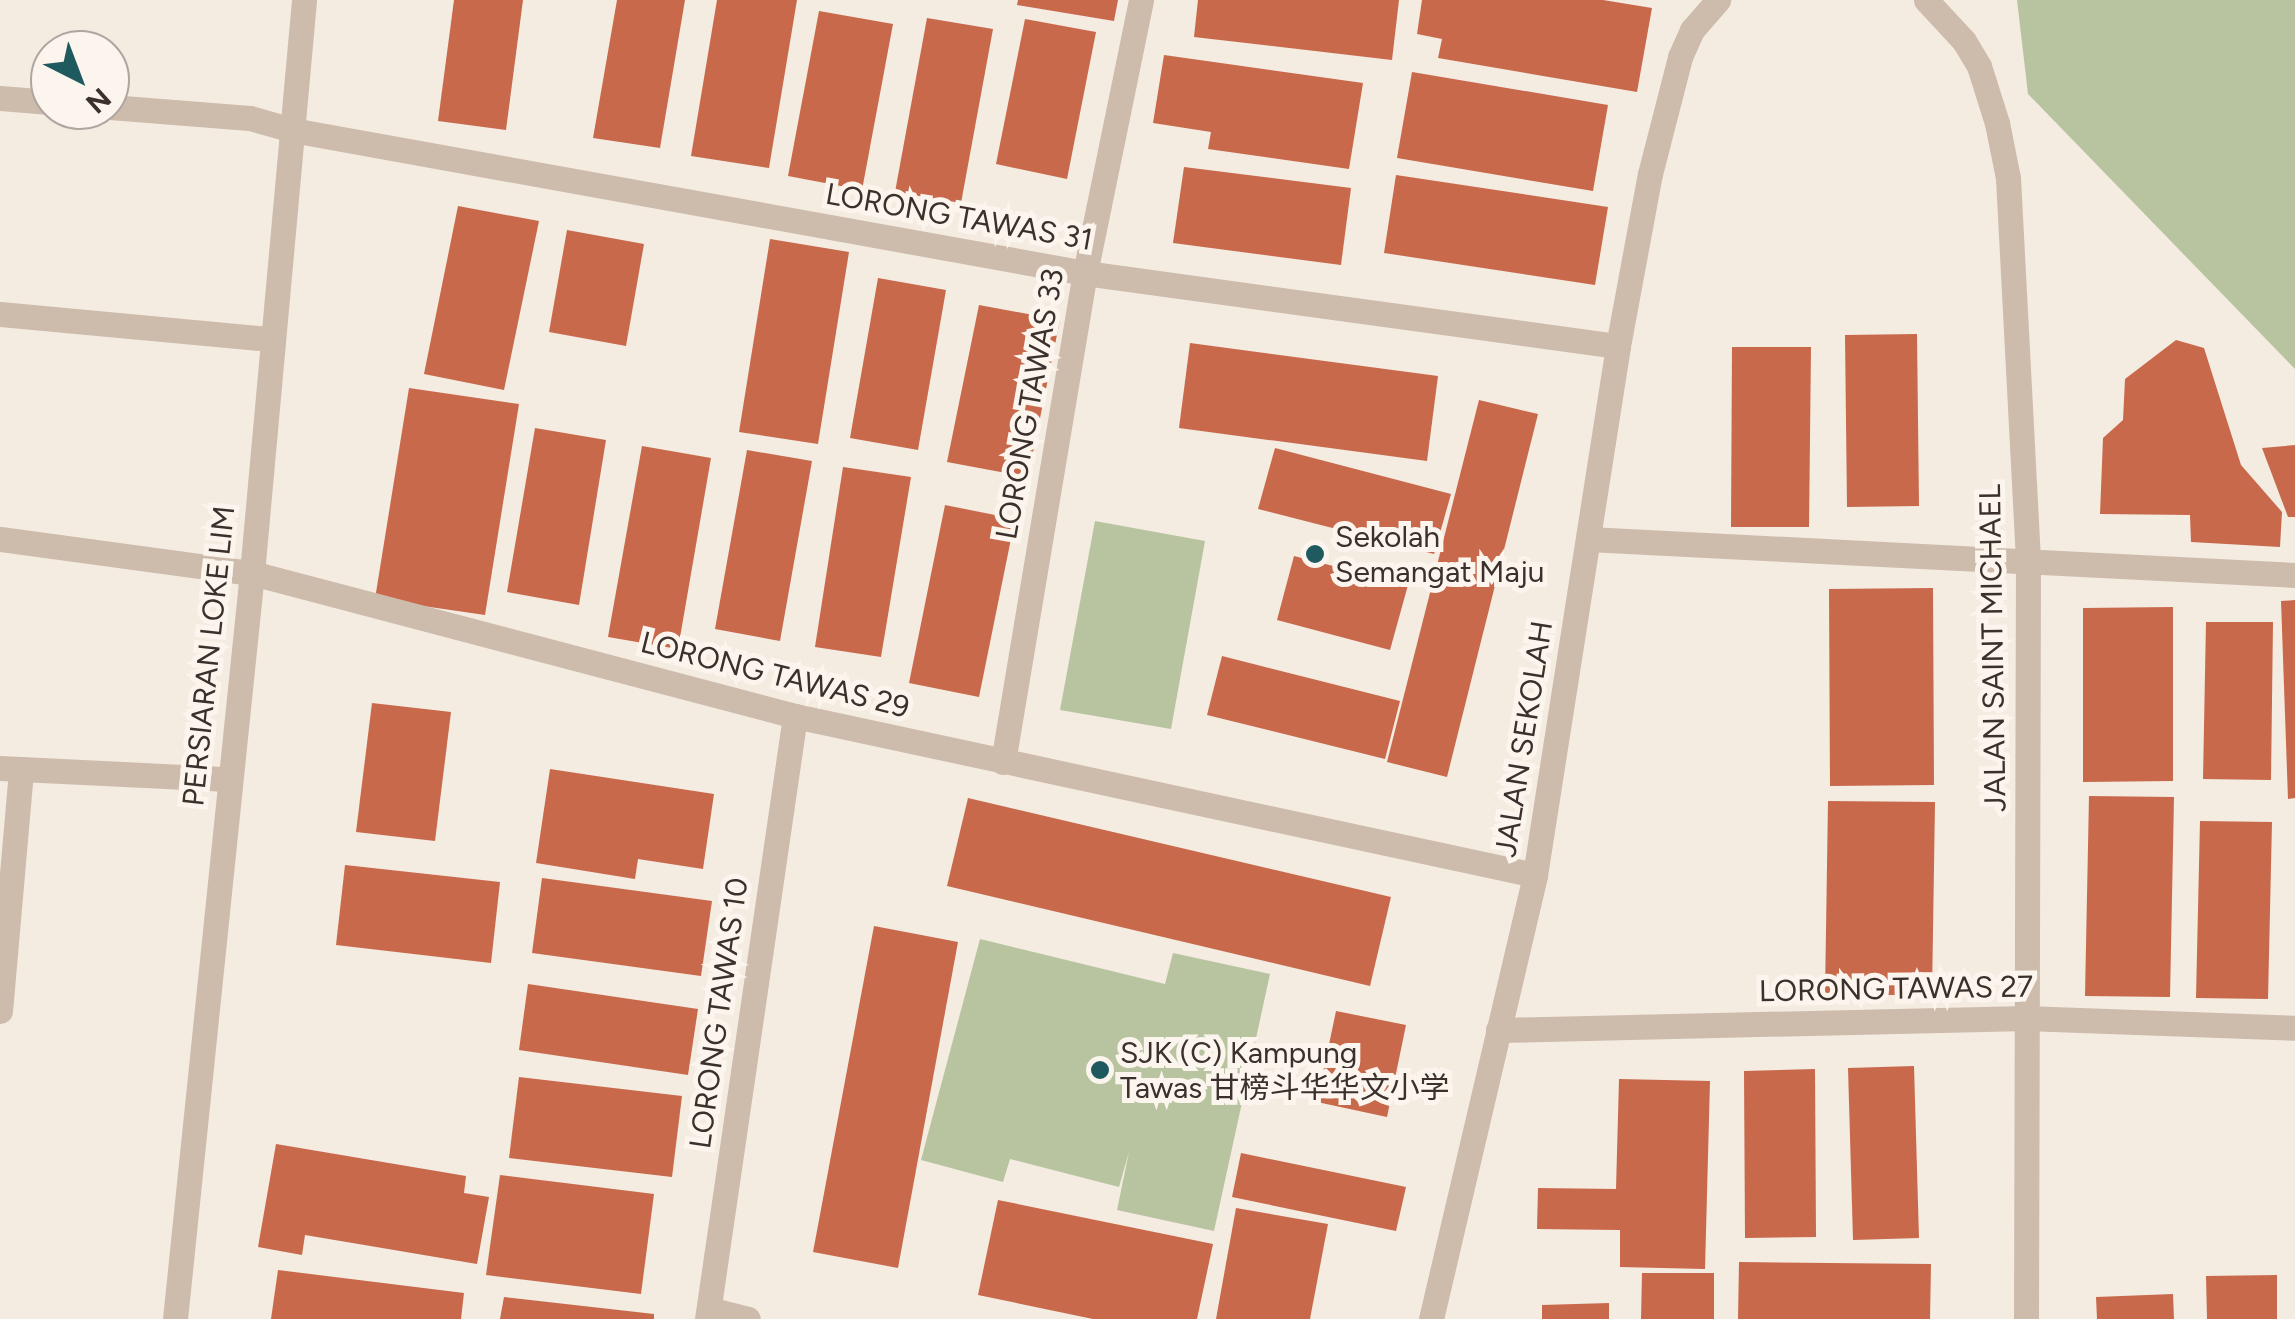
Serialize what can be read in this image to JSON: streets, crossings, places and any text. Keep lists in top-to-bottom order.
{
  "streets": {
    "street": [
      "LORONG TAWAS 31",
      "LORONG TAWAS 33",
      "JALAN SAINT MICHAEL",
      "PERSIARAN LOKE LIM",
      "LORONG TAWAS 29",
      "JALAN SEKOLAH",
      "LORONG TAWAS 27",
      "LORONG TAWAS 10"
    ]
  },
  "crossings": [
    ["LORONG TAWAS 31", "LORONG TAWAS 33"],
    ["LORONG TAWAS 31", "PERSIARAN LOKE LIM"],
    ["LORONG TAWAS 31", "JALAN SEKOLAH"],
    ["LORONG TAWAS 33", "LORONG TAWAS 29"],
    ["JALAN SAINT MICHAEL", "LORONG TAWAS 27"],
    ["PERSIARAN LOKE LIM", "LORONG TAWAS 29"],
    ["LORONG TAWAS 29", "JALAN SEKOLAH"],
    ["LORONG TAWAS 29", "LORONG TAWAS 10"],
    ["JALAN SEKOLAH", "LORONG TAWAS 27"]
  ],
  "places": ["Sekolah Semangat Maju", "SJK (C) Kampung Tawas 甘榜斗华华文小学"],
  "north": "bottom right"
}
